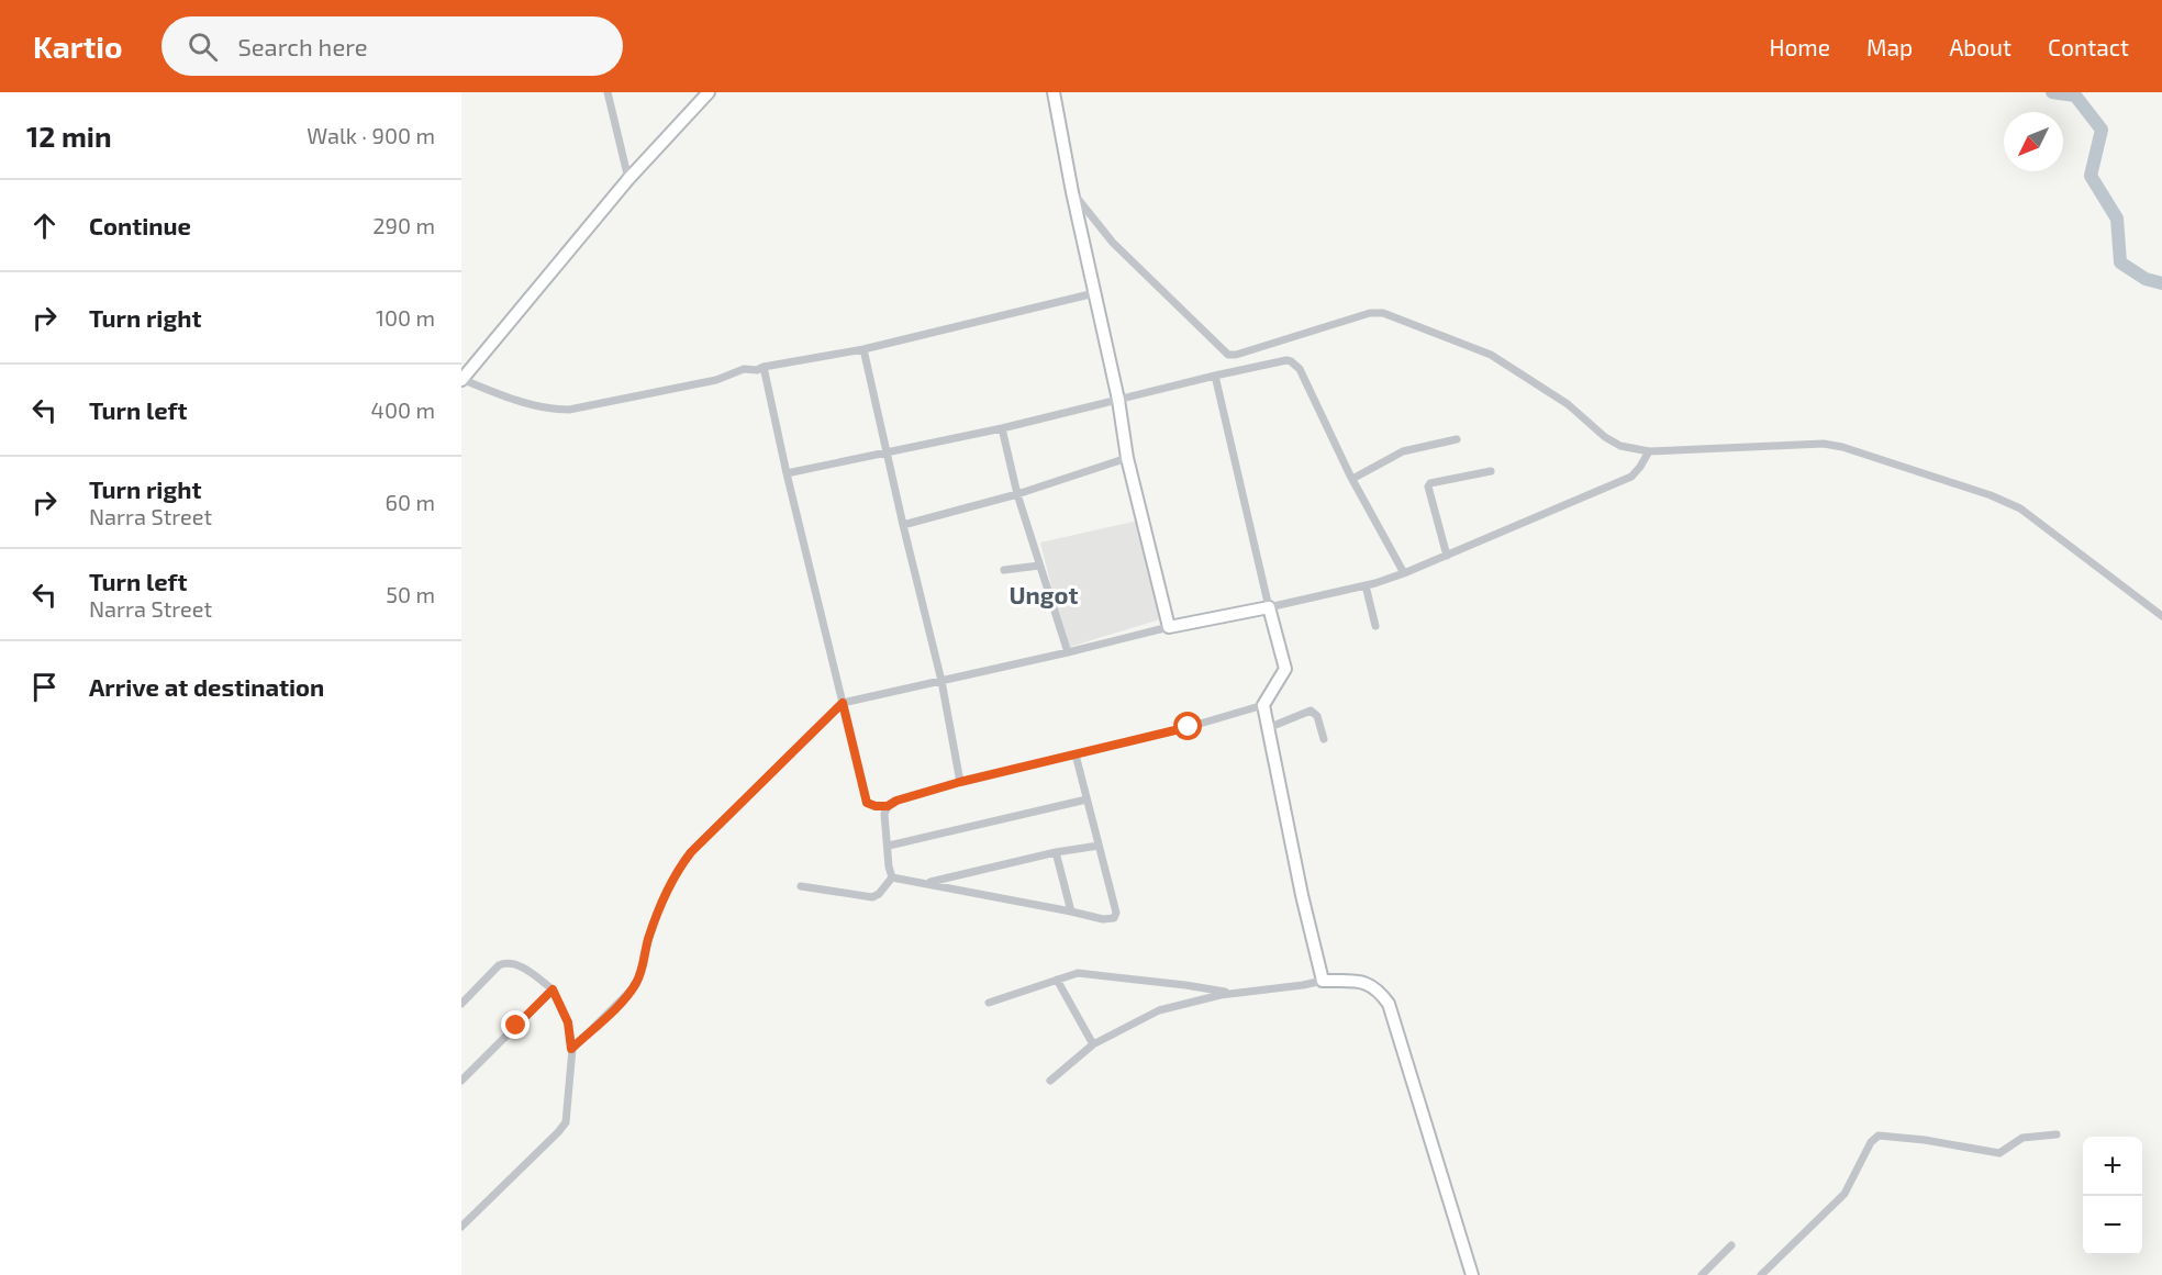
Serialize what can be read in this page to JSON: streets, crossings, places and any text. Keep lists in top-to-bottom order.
{
  "districts": ["Ungot"],
  "north": "bottom left",
  "page": {
    "header": "Kartio",
    "search": "Search here",
    "nav": [
      "Home",
      "Map",
      "About",
      "Contact"
    ],
    "heading": ["12 min", "Walk · 900 m"],
    "list": [
      ["Continue", "290 m"],
      ["Turn right", "100 m"],
      ["Turn left", "400 m"],
      ["Turn right", "Narra Street", "60 m"],
      ["Turn left", "Narra Street", "50 m"],
      "Arrive at destination"
    ],
    "map_buttons": ["+", "−"]
  }
}
